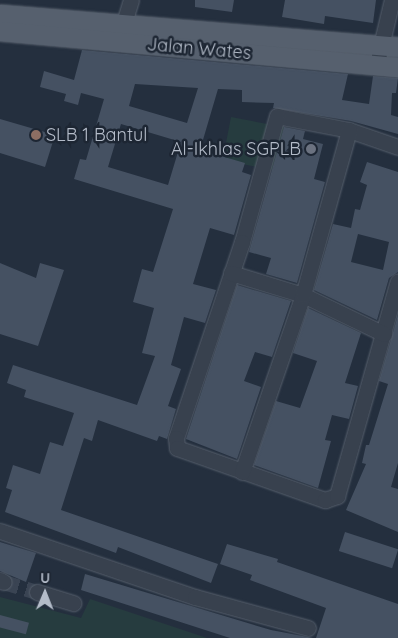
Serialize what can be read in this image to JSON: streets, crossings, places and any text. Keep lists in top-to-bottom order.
{
  "streets": {
    "main road": ["Jalan Wates"]
  },
  "places": ["SLB 1 Bantul", "Al-Ikhlas SGPLB"],
  "north": "top"
}
